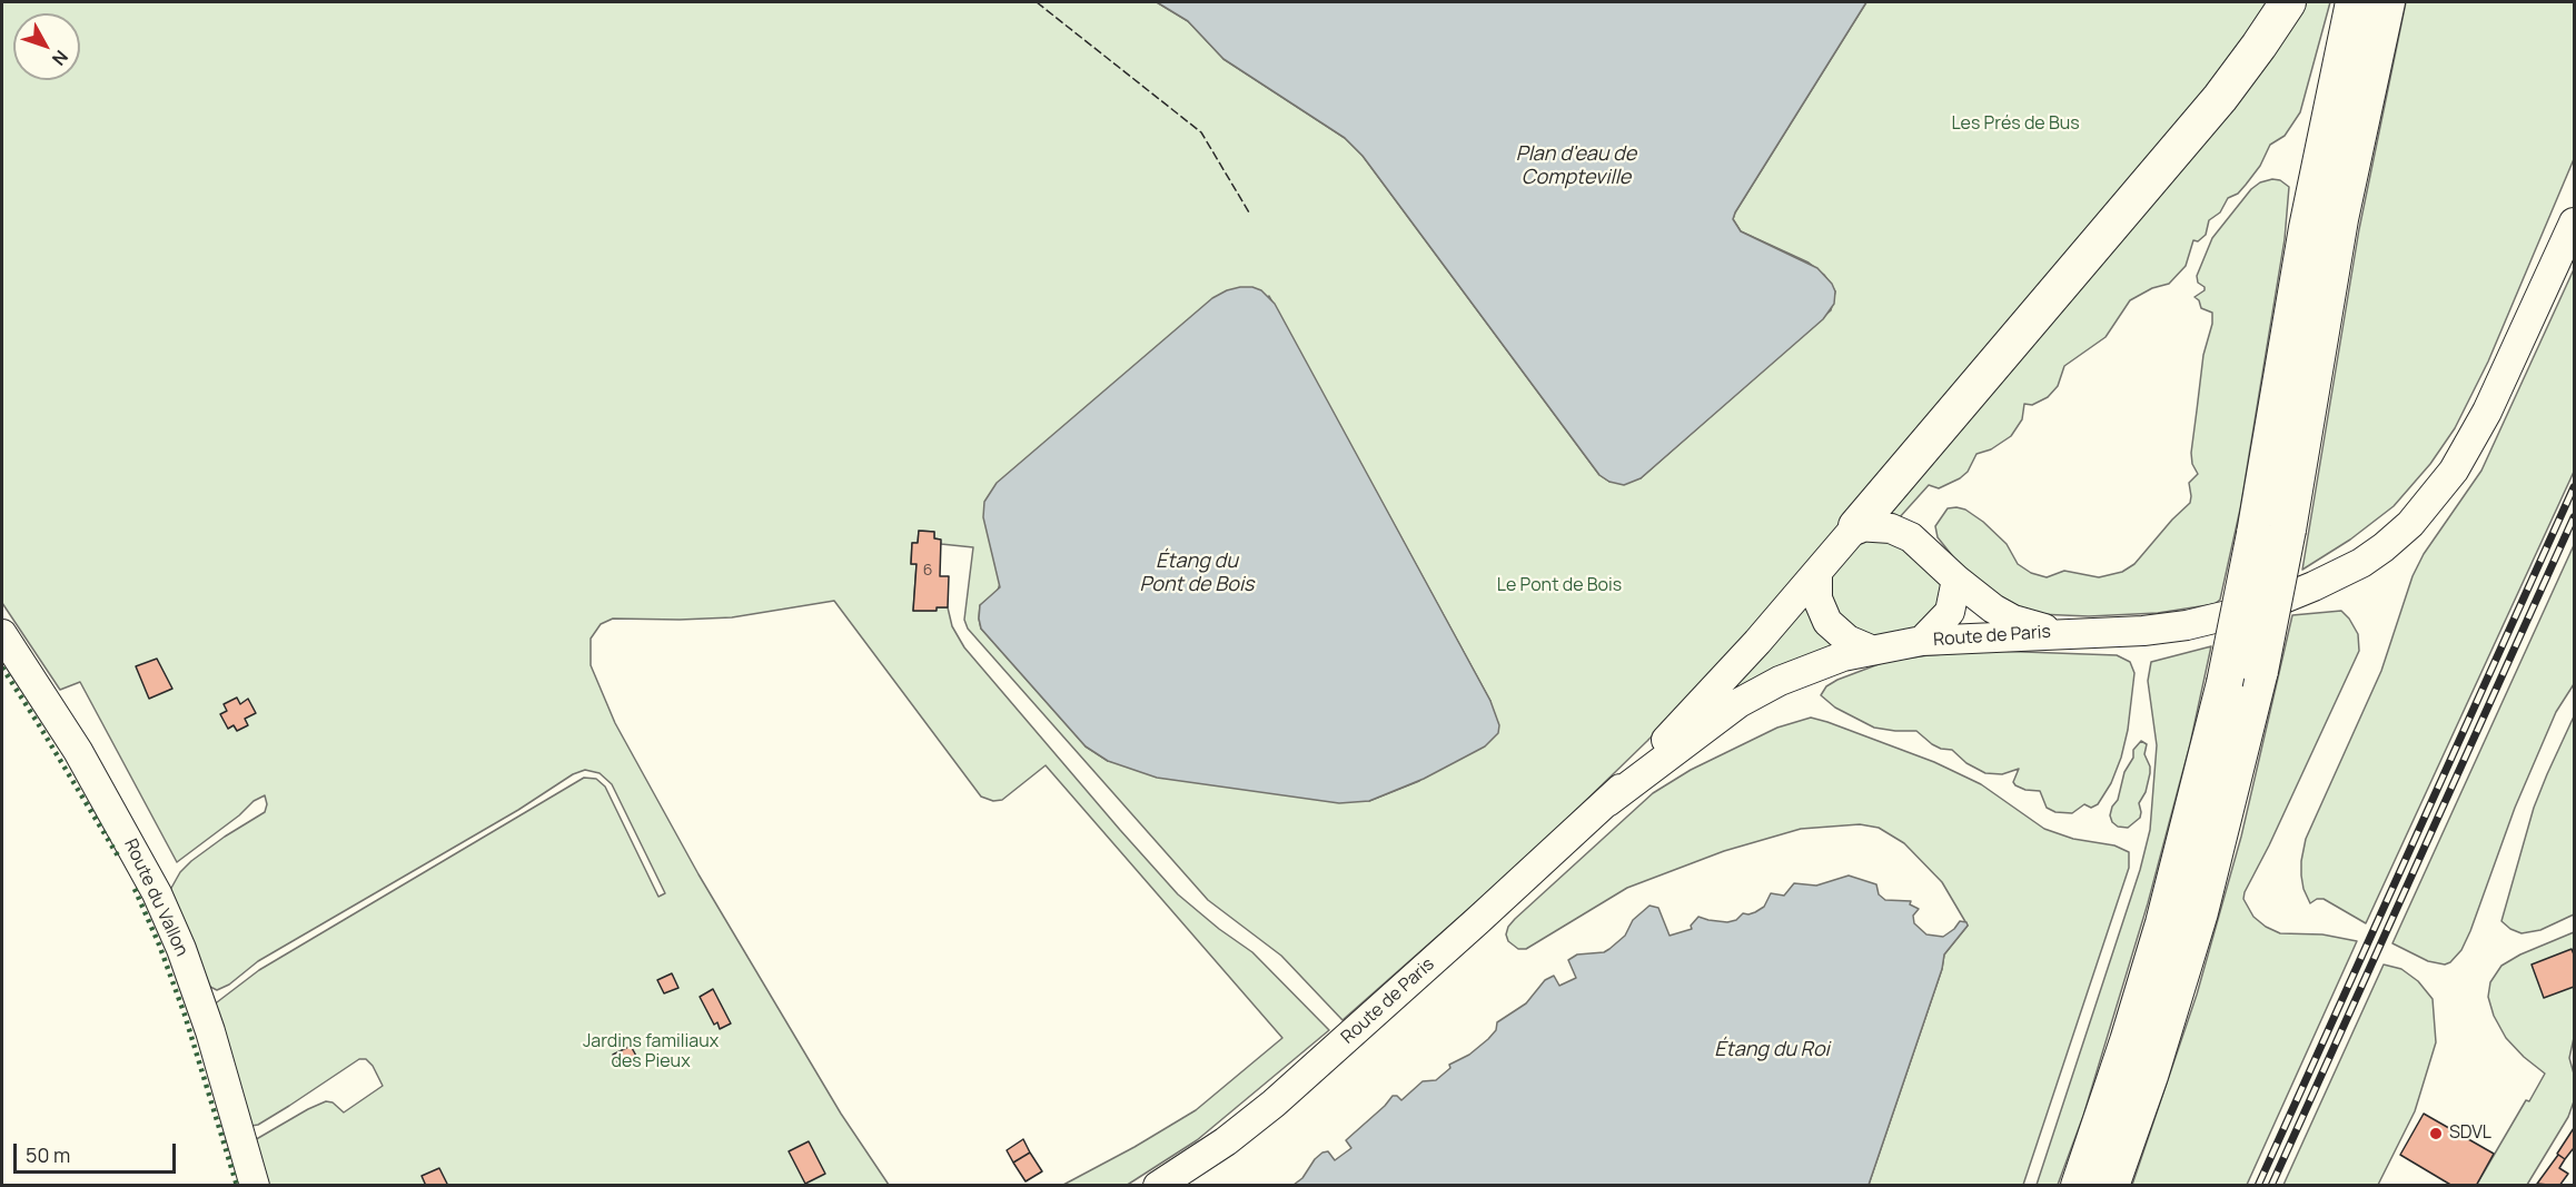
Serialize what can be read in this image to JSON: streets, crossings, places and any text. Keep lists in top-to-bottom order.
{
  "streets": {
    "street": ["Route de Paris", "Route du Vallon"]
  },
  "water": ["Plan d'eau de Compteville", "Étang du Pont de Bois", "Étang du Roi"],
  "parks": ["Les Prés de Bus", "Le Pont de Bois", "Jardins familiaux des Pieux"],
  "places": ["SDVL"],
  "house_numbers": ["6"],
  "scale_bar": "50 m",
  "north": "bottom right"
}
